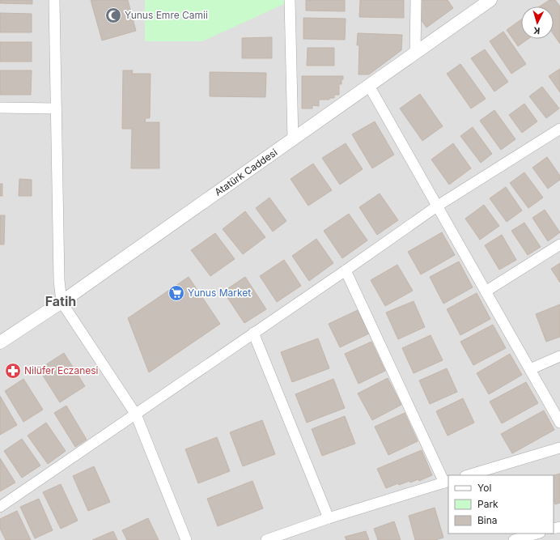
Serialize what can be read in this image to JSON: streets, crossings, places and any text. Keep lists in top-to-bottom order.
{
  "streets": {
    "street": ["Atatürk Caddesi"]
  },
  "districts": ["Fatih"],
  "places": {
    "mosque": ["Yunus Emre Camii"],
    "supermarket": ["Yunus Market"],
    "pharmacy": ["Nilüfer Eczanesi"]
  },
  "legend": ["Yol", "Park", "Bina"],
  "north": "bottom"
}
